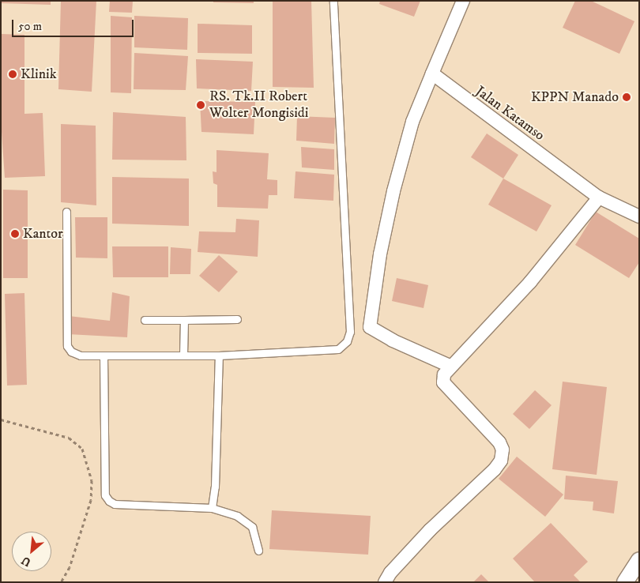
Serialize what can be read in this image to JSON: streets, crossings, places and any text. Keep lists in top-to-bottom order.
{
  "streets": {
    "street": ["Jalan Katamso"]
  },
  "places": [
    "Klinik",
    "KPPN Manado",
    "RS. Tk.II Robert Wolter Mongisidi",
    "Kantor"
  ],
  "scale_bar": "50 m",
  "north": "bottom left"
}
